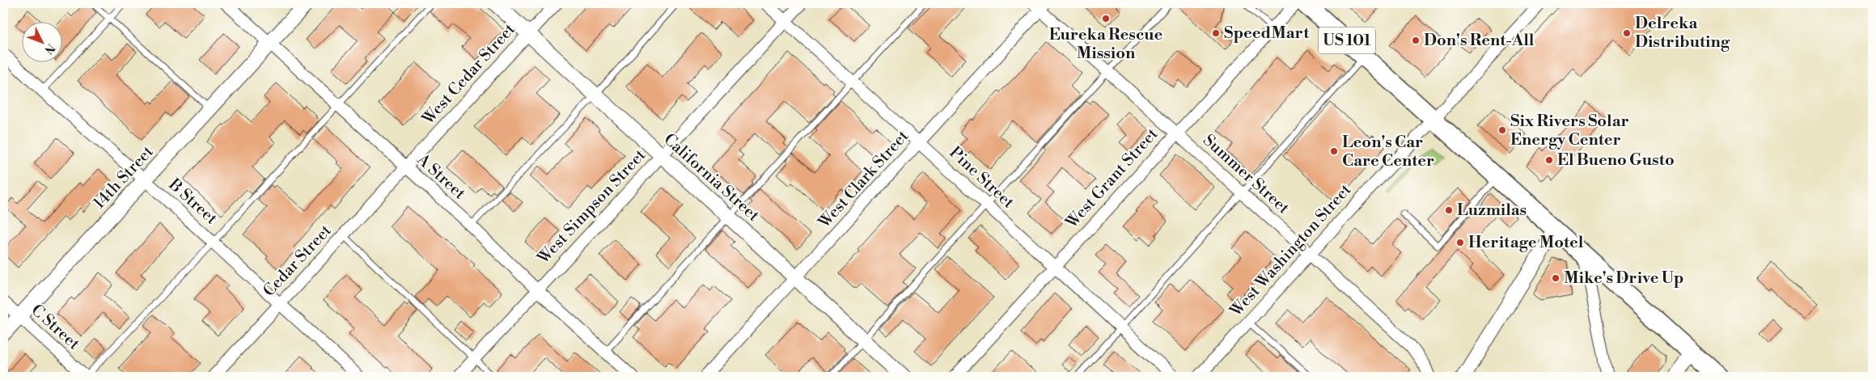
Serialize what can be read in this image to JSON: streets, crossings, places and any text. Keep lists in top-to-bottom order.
{
  "streets": {
    "highway": ["US 101"],
    "street": [
      "West Cedar Street",
      "Summer Street",
      "A Street",
      "14th Street",
      "California Street",
      "Pine Street",
      "West Grant Street",
      "West Clark Street",
      "B Street",
      "West Simpson Street",
      "West Washington Street",
      "Cedar Street",
      "C Street"
    ]
  },
  "crossings": [
    ["US 101", "West Grant Street"],
    ["US 101", "West Washington Street"],
    ["West Cedar Street", "A Street"],
    ["West Cedar Street", "California Street"],
    ["West Cedar Street", "Cedar Street"],
    ["Summer Street", "West Grant Street"],
    ["Summer Street", "West Clark Street"],
    ["Summer Street", "West Washington Street"],
    ["A Street", "14th Street"],
    ["A Street", "West Simpson Street"],
    ["A Street", "Cedar Street"],
    ["14th Street", "B Street"],
    ["14th Street", "C Street"],
    ["California Street", "West Clark Street"],
    ["California Street", "West Simpson Street"],
    ["Pine Street", "West Grant Street"],
    ["Pine Street", "West Clark Street"],
    ["Pine Street", "West Simpson Street"],
    ["B Street", "Cedar Street"]
  ],
  "places": [
    "Eureka Rescue Mission",
    "SpeedMart",
    "Delreka Distributing",
    "Don's Rent-All",
    "Six Rivers Solar Energy Center",
    "Leon's Car Care Center",
    "El Bueno Gusto",
    "Luzmilas",
    "Heritage Motel",
    "Mike's Drive Up"
  ],
  "north": "bottom right"
}
